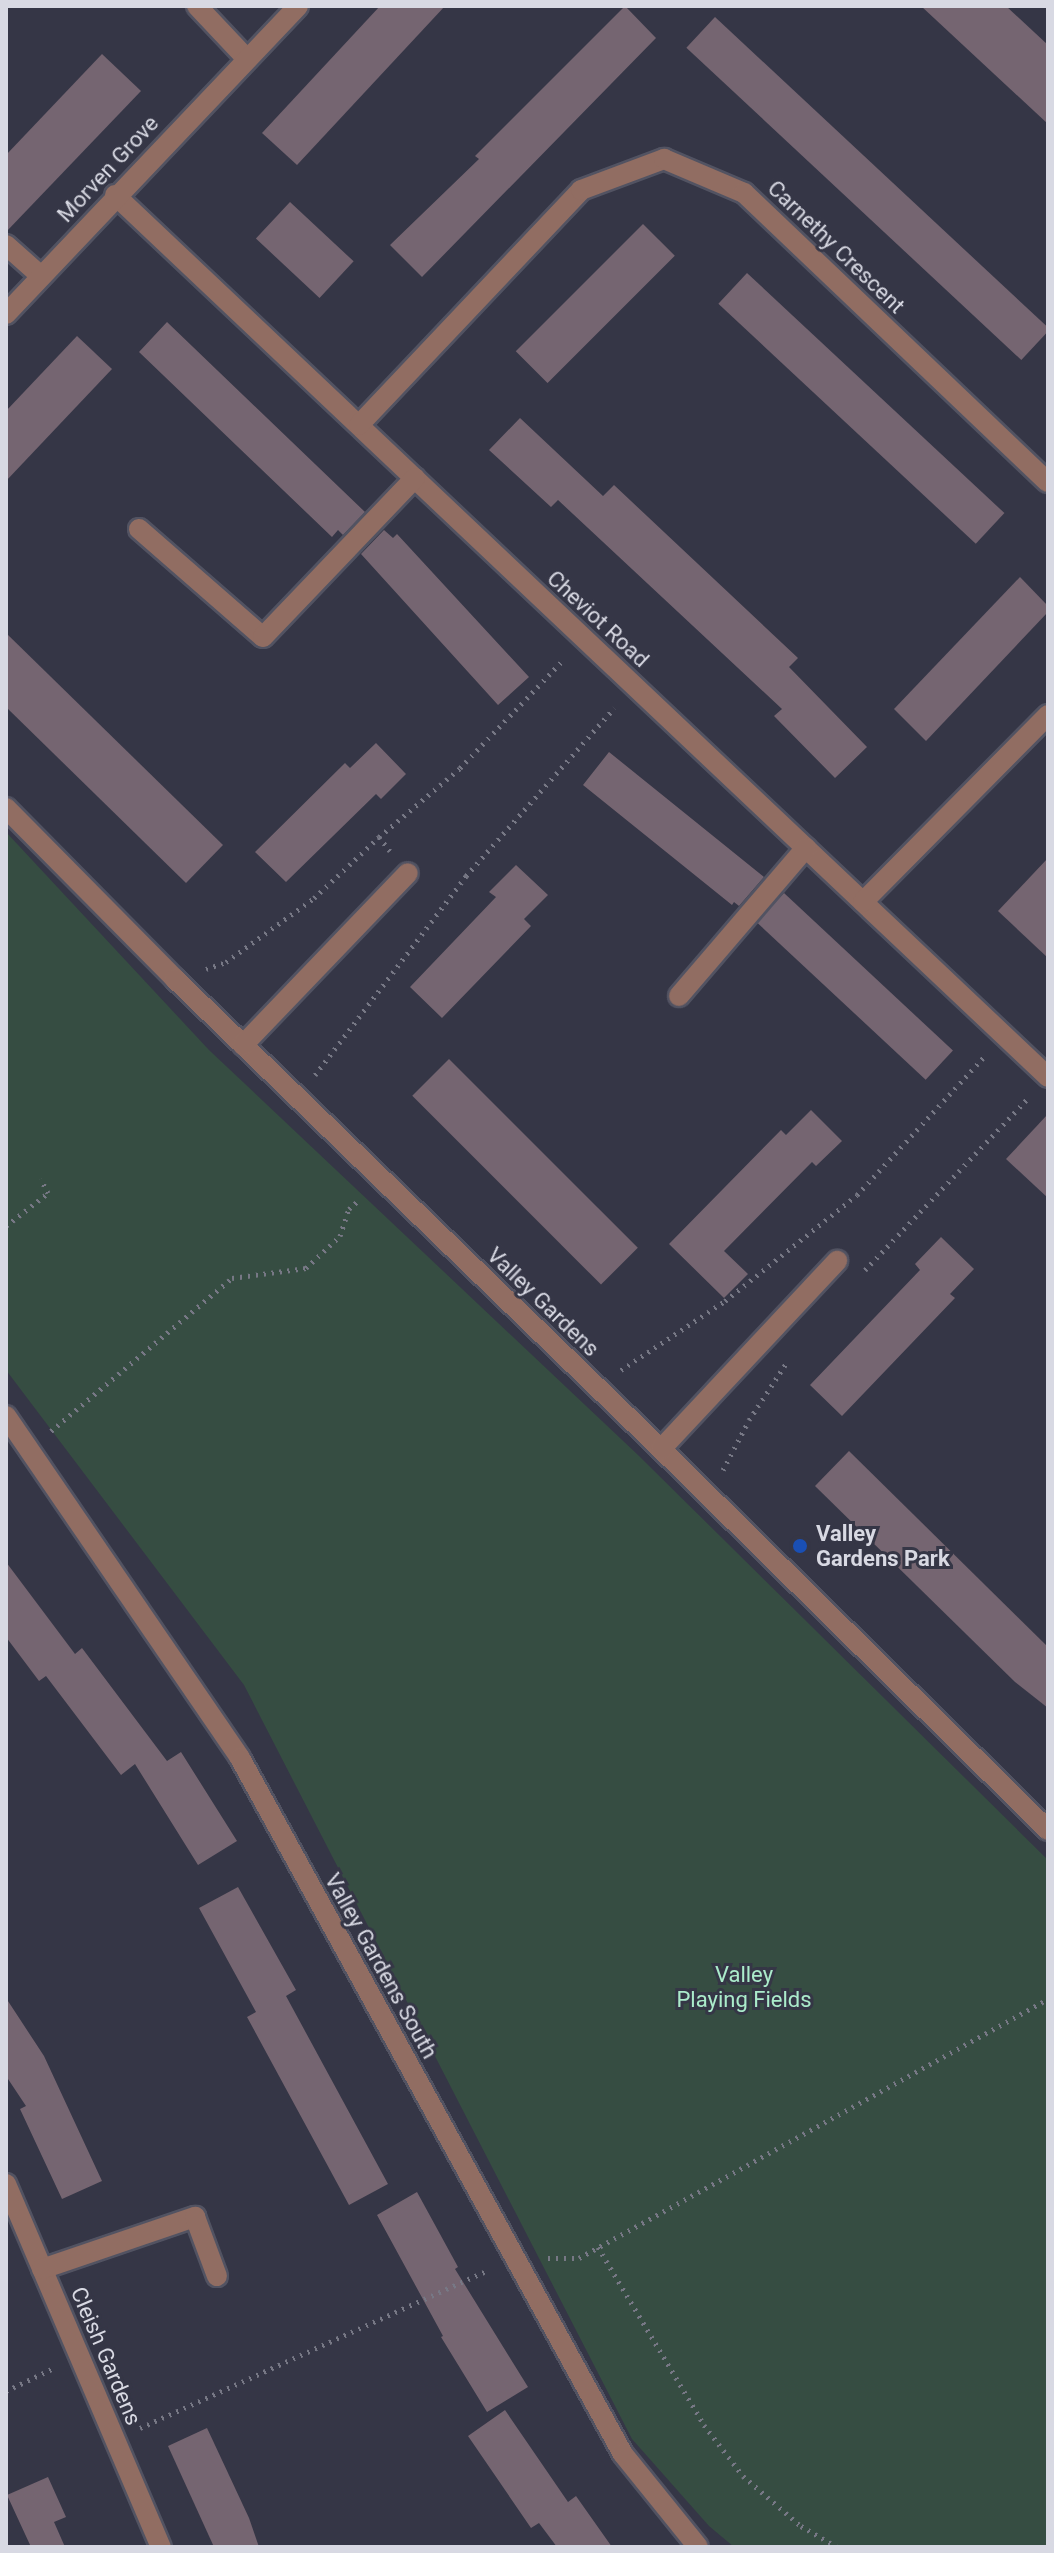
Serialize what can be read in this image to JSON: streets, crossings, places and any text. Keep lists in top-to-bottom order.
{
  "streets": {
    "street": [
      "Morven Grove",
      "Carnethy Crescent",
      "Cheviot Road",
      "Valley Gardens",
      "Valley Gardens South",
      "Cleish Gardens"
    ]
  },
  "crossings": [
    ["Morven Grove", "Cheviot Road"],
    ["Carnethy Crescent", "Cheviot Road"]
  ],
  "parks": ["Valley Playing Fields"],
  "places": ["Valley Gardens Park"]
}
